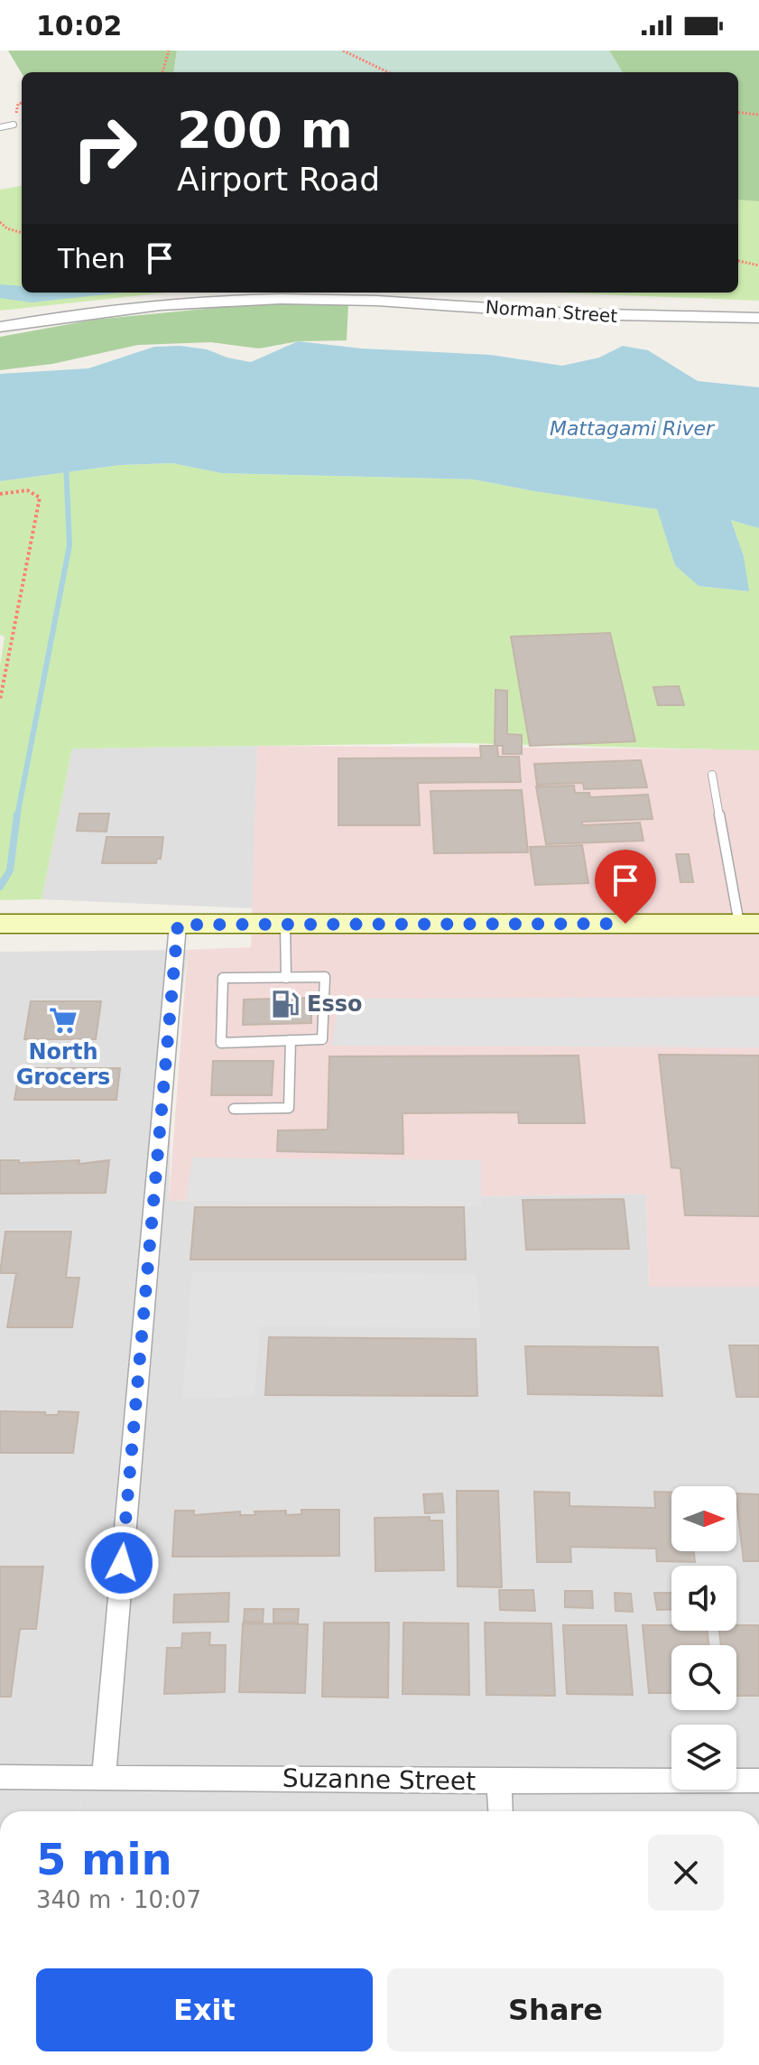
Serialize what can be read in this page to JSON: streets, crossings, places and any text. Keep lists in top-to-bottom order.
{
  "streets": {
    "street": ["Norman Street", "Suzanne Street"]
  },
  "water": ["Mattagami River"],
  "places": {
    "fuel station": ["Esso"],
    "supermarket": ["North Grocers"]
  },
  "north": "right",
  "page": {
    "status": "10:02",
    "turn": ["200 m", "Airport Road"],
    "then": "Then",
    "heading": ["5 min", "340 m · 10:07"],
    "buttons": ["Exit", "Share"]
  }
}
